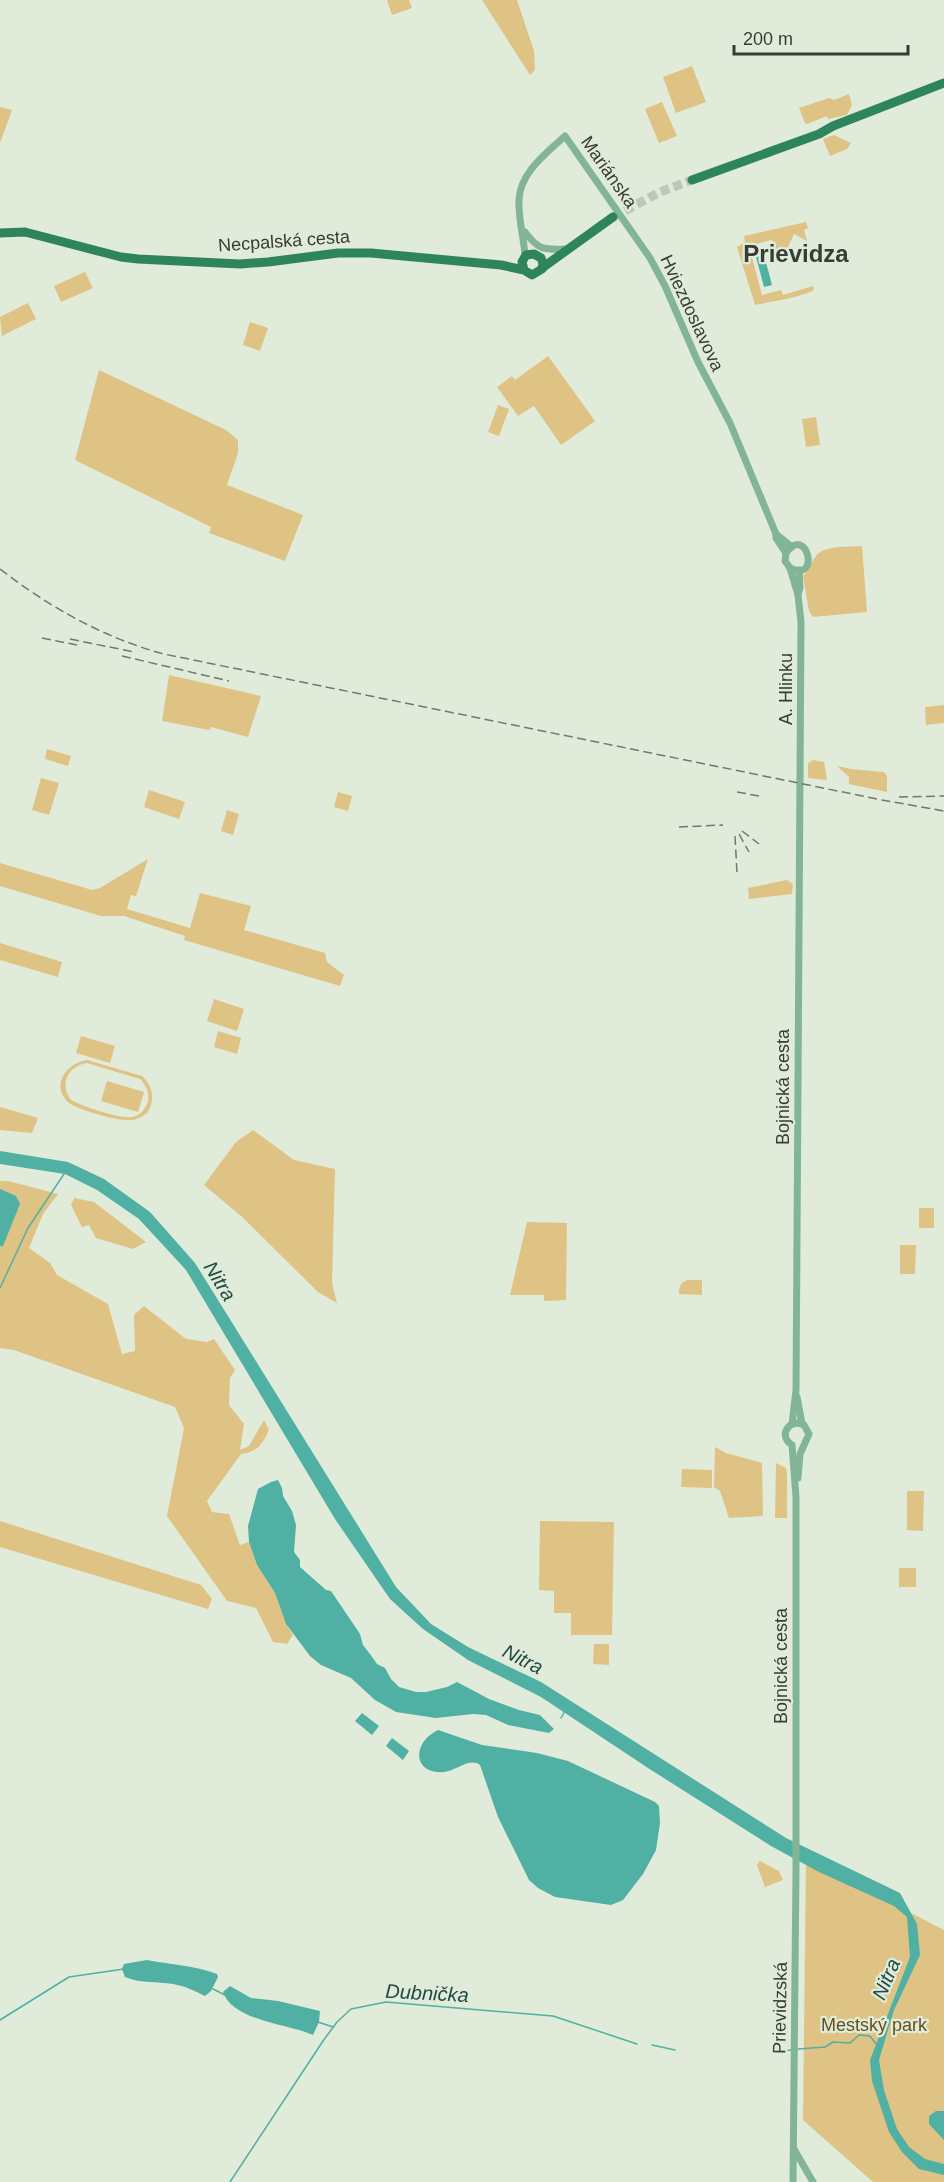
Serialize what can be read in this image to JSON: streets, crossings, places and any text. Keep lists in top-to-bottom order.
{
  "streets": {
    "main road": ["Necpalská cesta"],
    "street": [
      "Mariánska",
      "Hviezdoslavova",
      "A. Hlinku",
      "Bojnická cesta",
      "Prievidzská"
    ]
  },
  "crossings": [
    ["Mariánska", "Hviezdoslavova"],
    ["Hviezdoslavova", "A. Hlinku"],
    ["A. Hlinku", "Bojnická cesta"],
    ["Bojnická cesta", "Prievidzská"]
  ],
  "districts": ["Prievidza"],
  "water": ["Nitra", "Dubnička"],
  "parks": ["Mestský park"],
  "scale_bar": "200 m"
}
